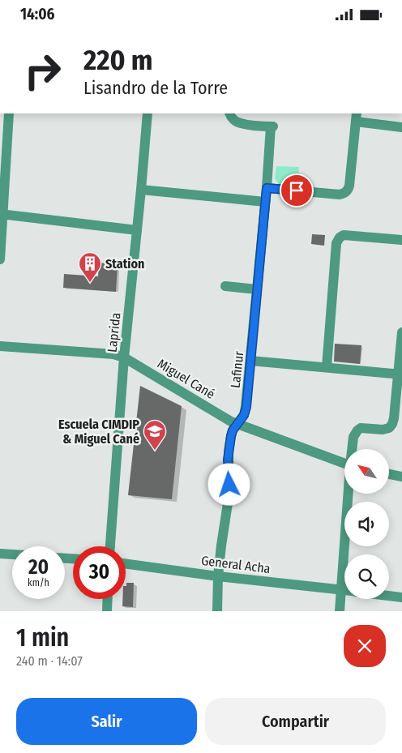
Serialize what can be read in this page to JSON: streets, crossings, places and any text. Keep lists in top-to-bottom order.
{
  "streets": {
    "street": [
      "Laprida",
      "Lafinur",
      "Miguel Cané",
      "General Acha"
    ]
  },
  "crossings": [
    ["Laprida", "Miguel Cané"],
    ["Lafinur", "Miguel Cané"],
    ["Lafinur", "General Acha"]
  ],
  "places": {
    "building": ["Station"],
    "school or university": ["Escuela CIMDIP & Miguel Cané"]
  },
  "north": "top left",
  "page": {
    "status": "14:06",
    "turn": ["220 m", "Lisandro de la Torre"],
    "speed": "20 km/h",
    "limit": "30",
    "heading": ["1 min", "240 m · 14:07"],
    "buttons": ["Salir", "Compartir"]
  }
}
